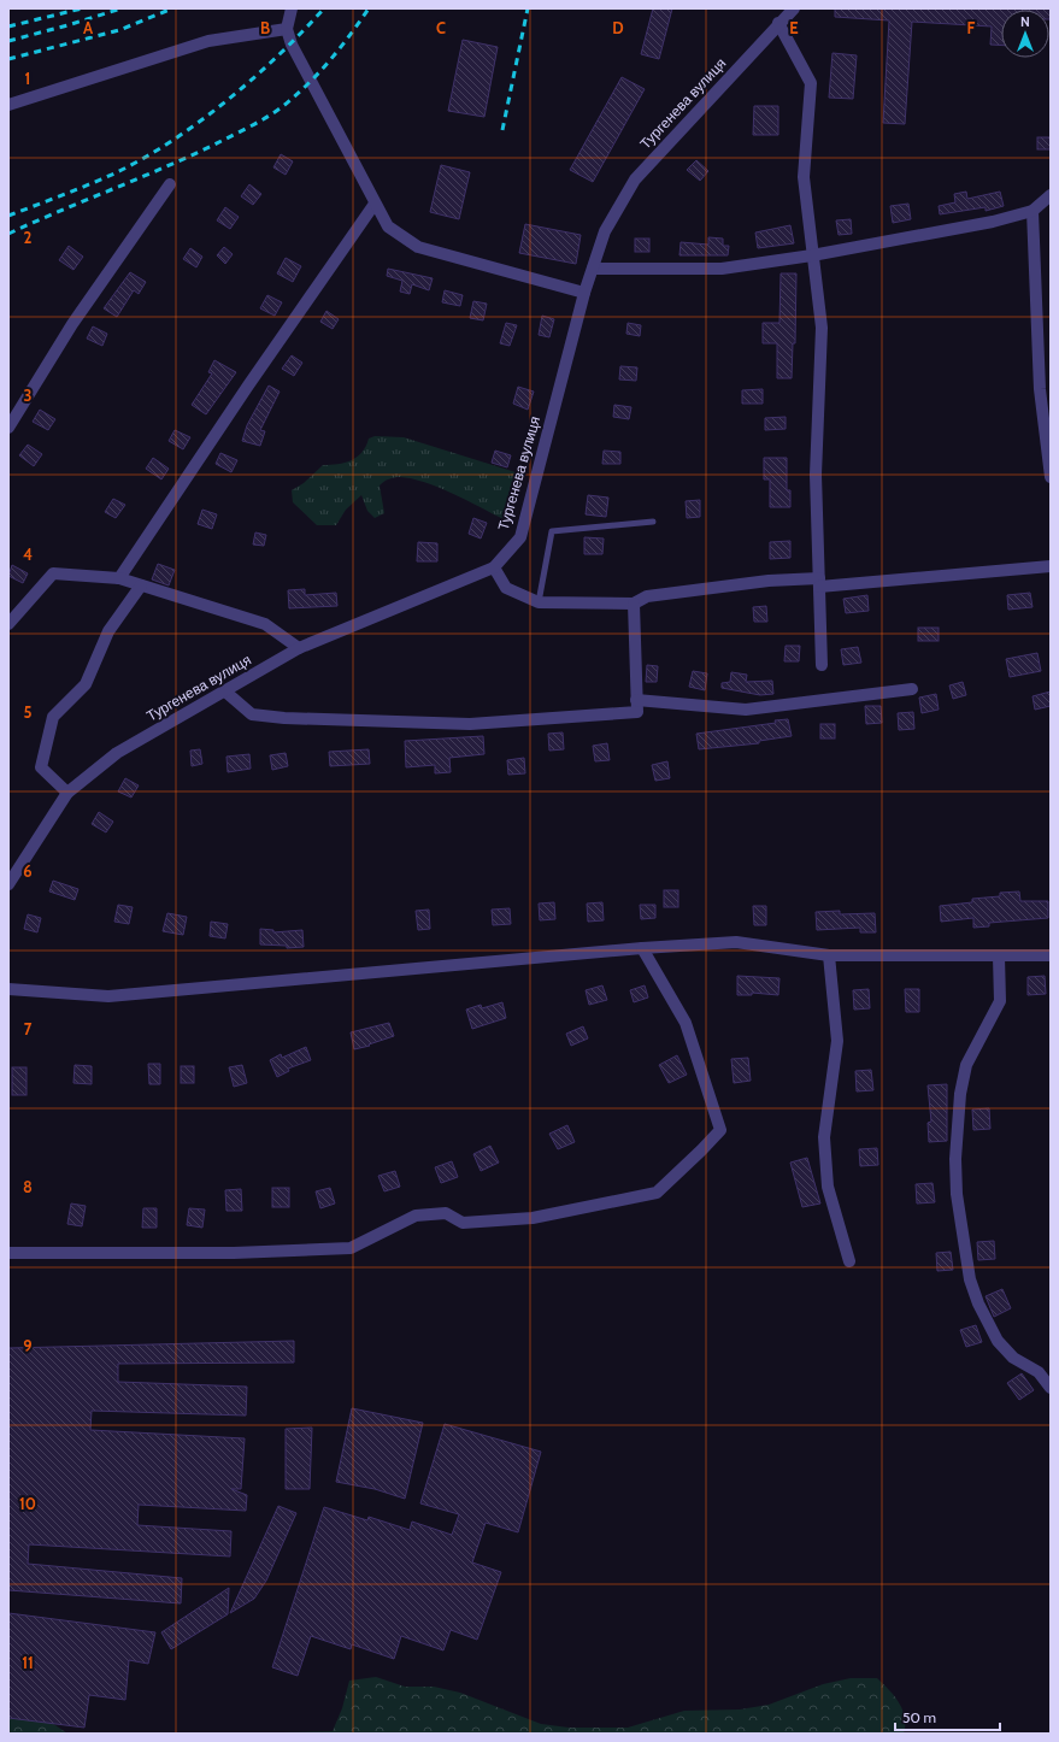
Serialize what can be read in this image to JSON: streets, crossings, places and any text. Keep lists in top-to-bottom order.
{
  "streets": {
    "street": ["Тургенева вулиця"]
  },
  "scale_bar": "50 m",
  "north": "top",
  "grid": {
    "columns": [
      "A",
      "B",
      "C",
      "D",
      "E",
      "F"
    ],
    "rows": [
      "1",
      "2",
      "3",
      "4",
      "5",
      "6",
      "7",
      "8",
      "9",
      "10",
      "11"
    ]
  }
}
